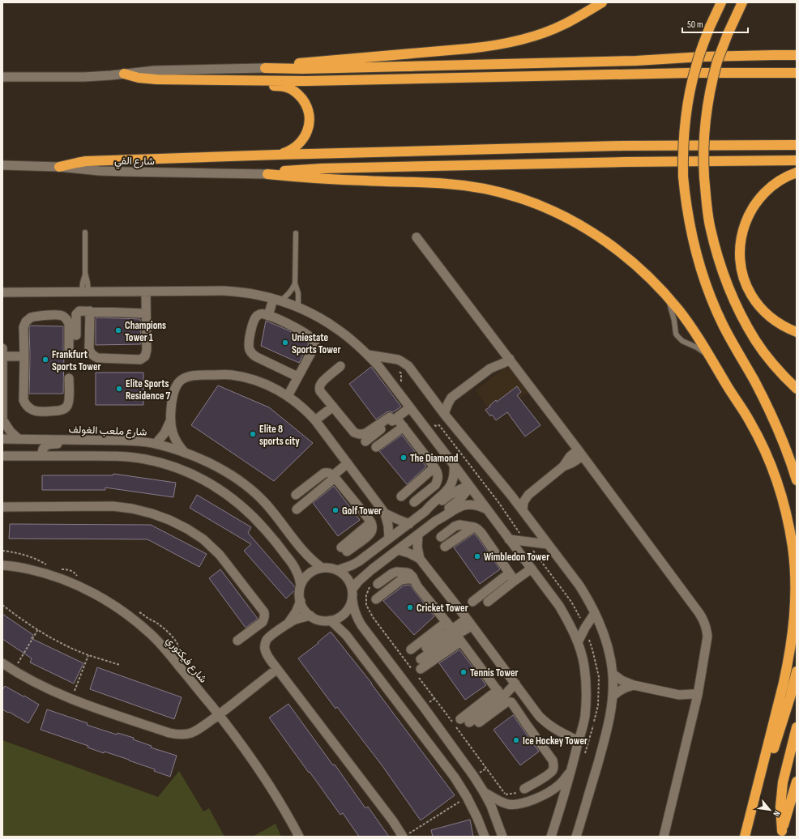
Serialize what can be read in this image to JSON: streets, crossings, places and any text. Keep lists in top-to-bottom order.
{
  "streets": {
    "street": ["شارع الفي", "شارع ملعب الغولف", "شارع فيكتوري"]
  },
  "places": [
    "Champions Tower 1",
    "Uniestate Sports Tower",
    "Frankfurt Sports Tower",
    "Elite Sports Residence 7",
    "Elite 8 sports city",
    "The Diamond",
    "Golf Tower",
    "Wimbledon Tower",
    "Cricket Tower",
    "Tennis Tower",
    "Ice Hockey Tower"
  ],
  "scale_bar": "50 m",
  "north": "bottom right"
}
